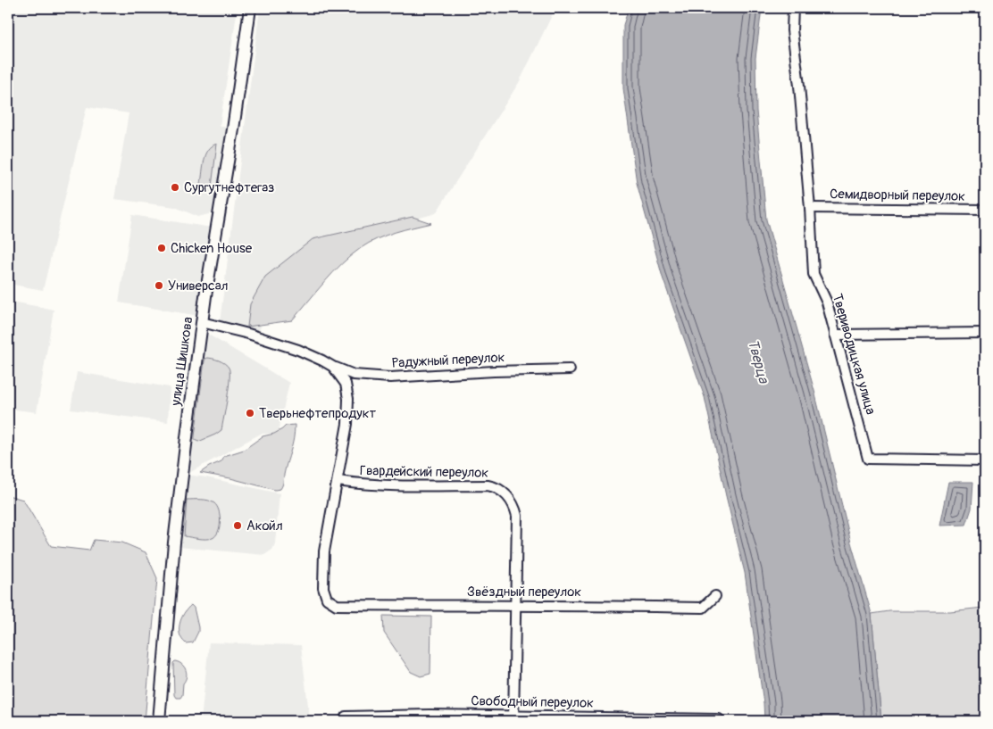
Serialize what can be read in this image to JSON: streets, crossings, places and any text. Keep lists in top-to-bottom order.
{
  "streets": {
    "main road": ["улица Шишкова"],
    "street": [
      "Семидворный переулок",
      "Твериводицкая улица",
      "Радужный переулок",
      "Гвардейский переулок",
      "Звёздный переулок",
      "Свободный переулок"
    ]
  },
  "crossings": [
    ["Семидворный переулок", "Твериводицкая улица"],
    ["Радужный переулок", "улица Шишкова"],
    ["Гвардейский переулок", "Звёздный переулок"]
  ],
  "water": ["Тверца"],
  "places": [
    "Сургутнефтегаз",
    "Chicken House",
    "Универсал",
    "Тверьнефтепродукт",
    "Акойл"
  ]
}
